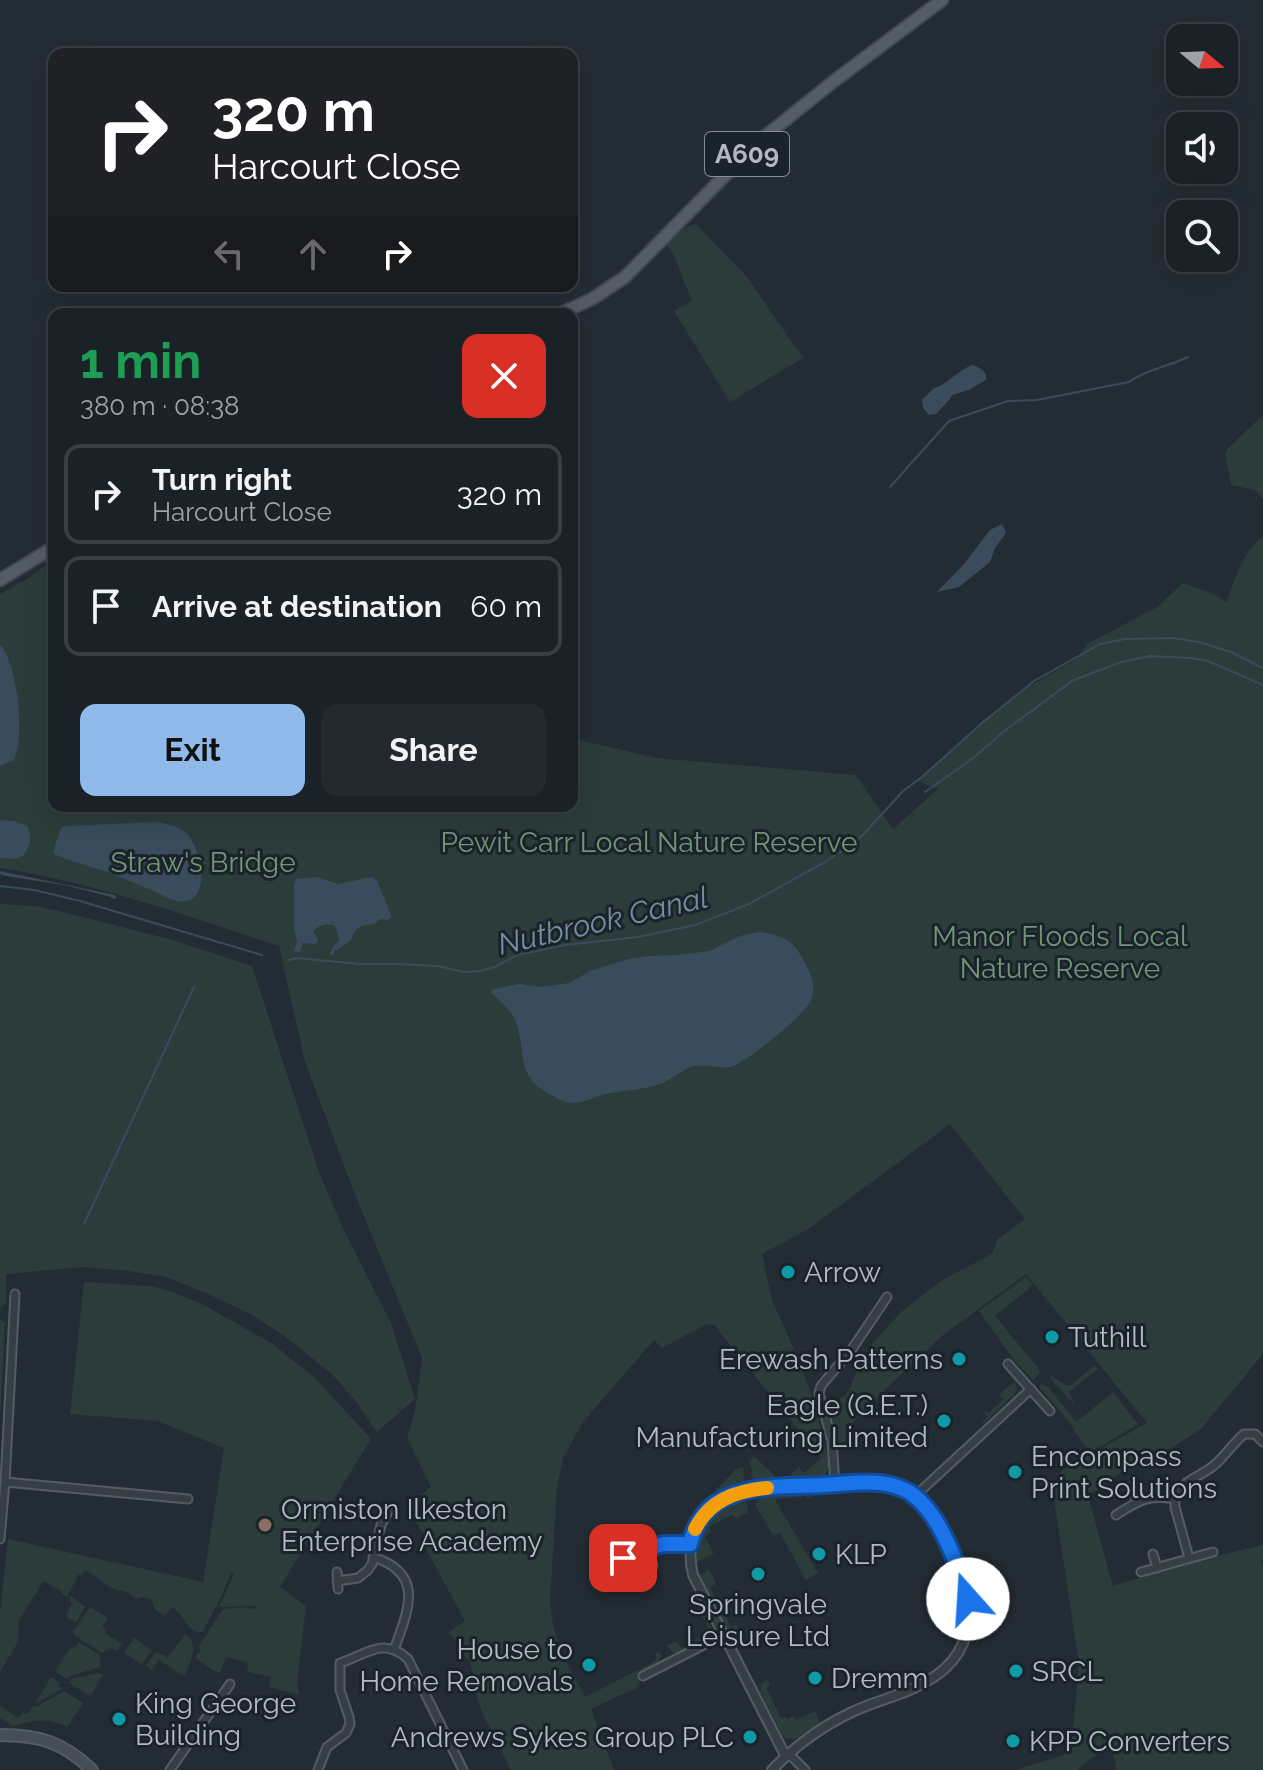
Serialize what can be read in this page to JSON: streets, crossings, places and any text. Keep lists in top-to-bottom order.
{
  "streets": {
    "main road": ["A609"]
  },
  "water": ["Nutbrook Canal"],
  "parks": ["Pewit Carr Local Nature Reserve", "Straw's Bridge", "Manor Floods Local Nature Reserve"],
  "places": [
    "Arrow",
    "Tuthill",
    "Erewash Patterns",
    "Eagle (G.E.T.) Manufacturing Limited",
    "Encompass Print Solutions",
    "Ormiston Ilkeston Enterprise Academy",
    "KLP",
    "Springvale Leisure Ltd",
    "House to Home Removals",
    "SRCL",
    "Dremm",
    "King George Building",
    "Andrews Sykes Group PLC",
    "KPP Converters"
  ],
  "north": "right",
  "page": {
    "turn": ["320 m", "Harcourt Close"],
    "heading": ["1 min", "380 m · 08:38"],
    "list": [
      {
        "name": "Turn right",
        "note": "Harcourt Close",
        "value": "320 m"
      },
      {
        "name": "Arrive at destination",
        "value": "60 m"
      }
    ],
    "buttons": ["Exit", "Share"]
  }
}
